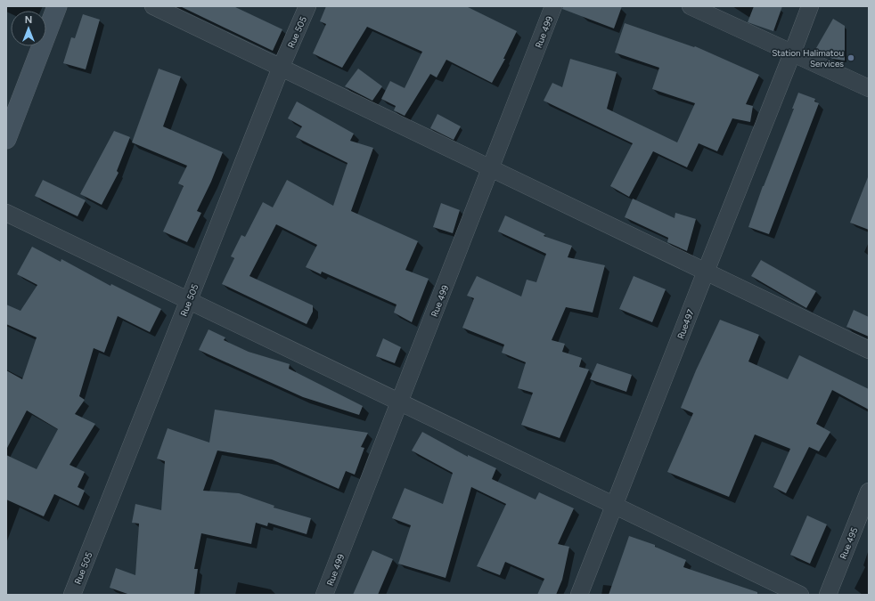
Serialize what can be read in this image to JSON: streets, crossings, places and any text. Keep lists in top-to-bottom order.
{
  "streets": {
    "street": [
      "Rue 505",
      "Rue 499",
      "Rue497",
      "Rue 495"
    ]
  },
  "places": ["Station Halimatou Services"],
  "north": "top"
}
